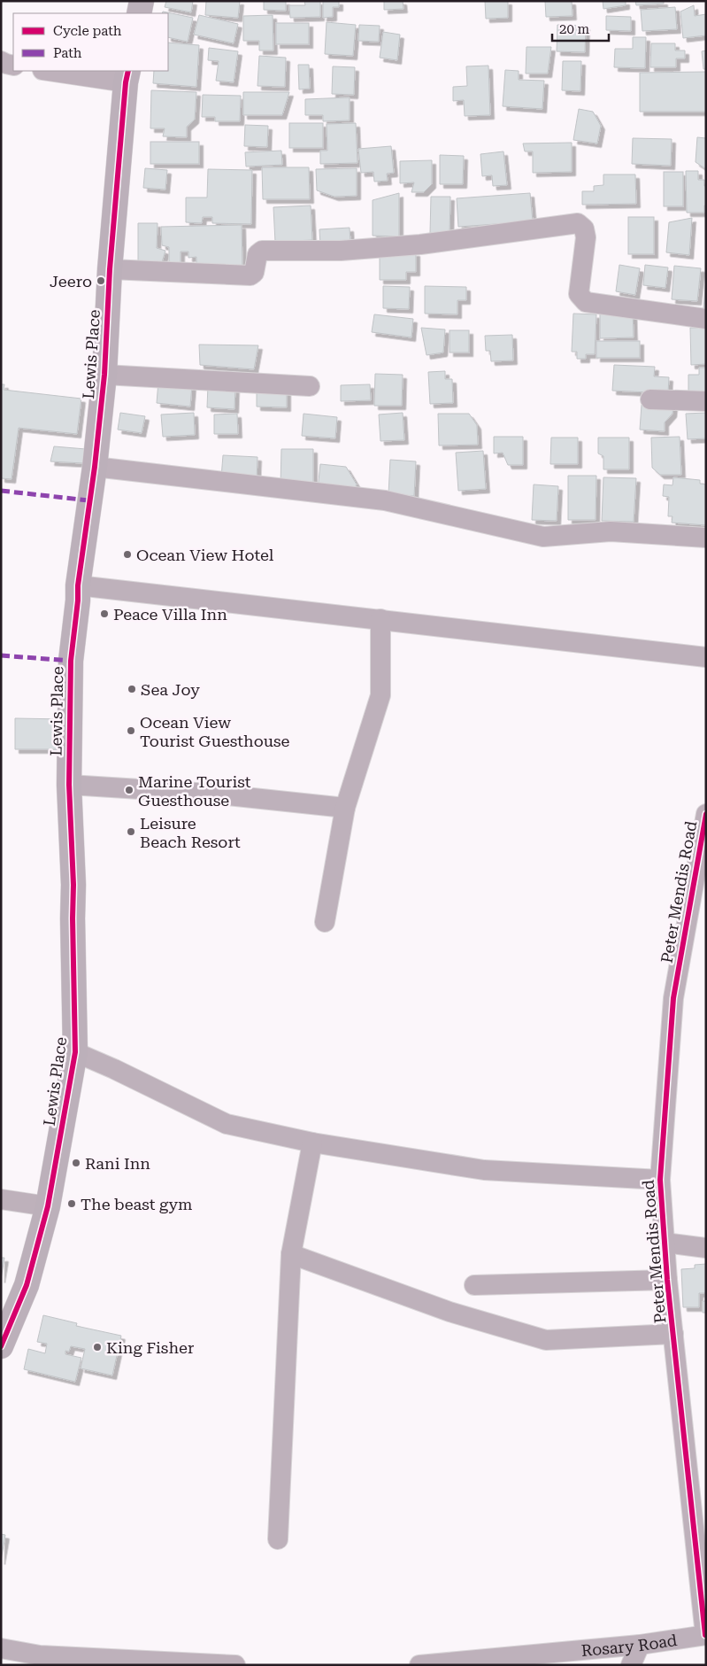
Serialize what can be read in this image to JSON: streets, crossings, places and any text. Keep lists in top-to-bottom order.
{
  "streets": {
    "street": ["Lewis Place", "Peter Mendis Road", "Rosary Road"]
  },
  "crossings": [
    ["Peter Mendis Road", "Rosary Road"]
  ],
  "places": [
    "Jeero",
    "Ocean View Hotel",
    "Peace Villa Inn",
    "Sea Joy",
    "Ocean View Tourist Guesthouse",
    "Marine Tourist Guesthouse",
    "Leisure Beach Resort",
    "Rani Inn",
    "The beast gym",
    "King Fisher"
  ],
  "legend": ["Cycle path", "Path"],
  "scale_bar": "20 m"
}
